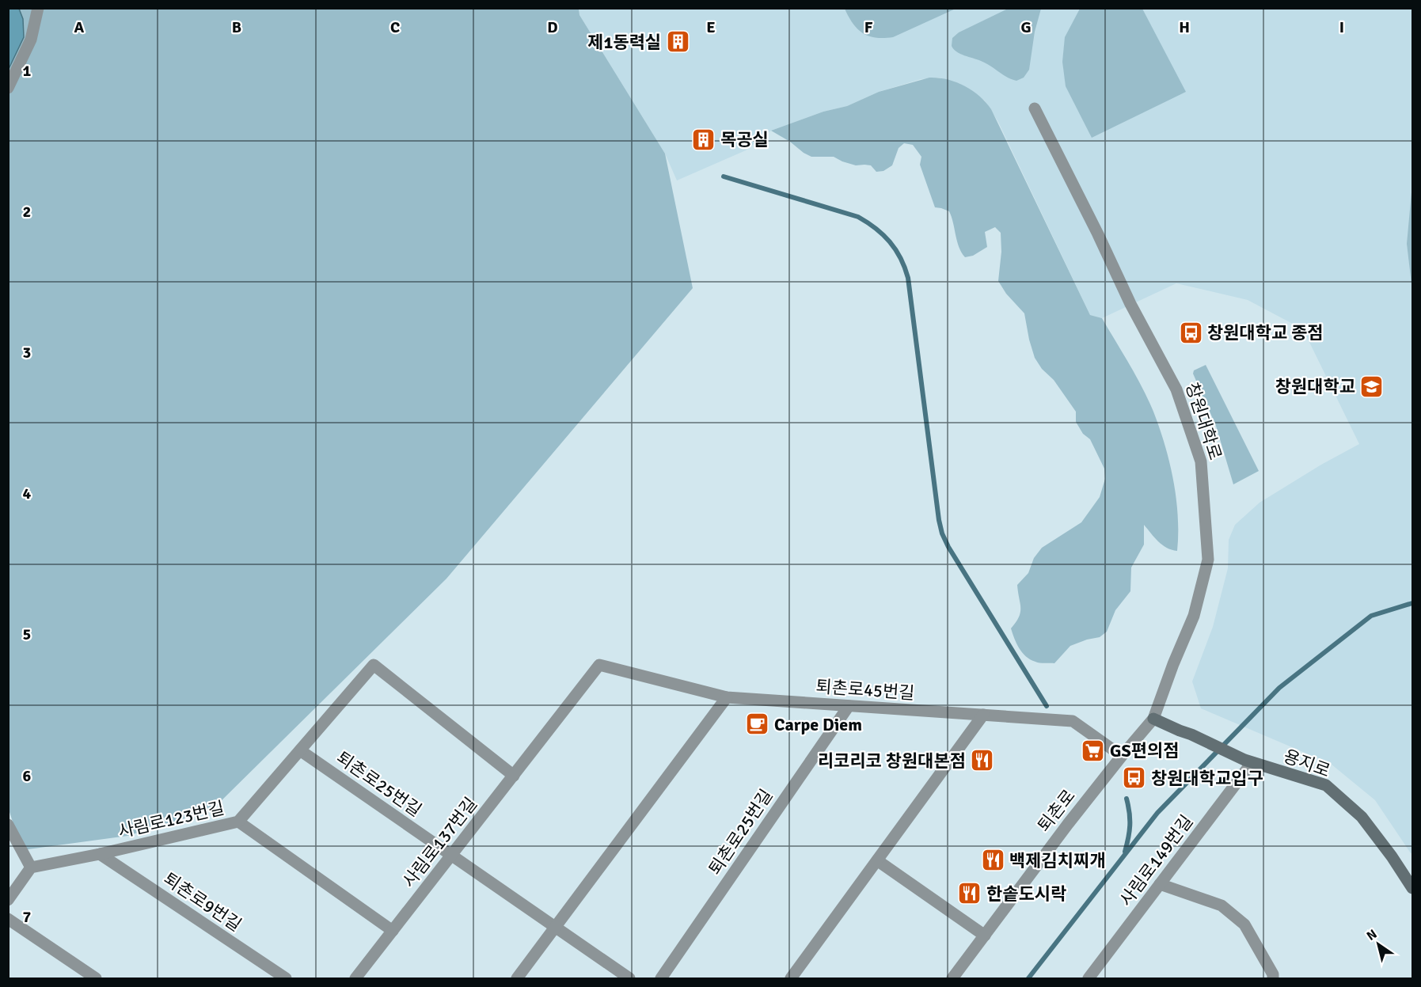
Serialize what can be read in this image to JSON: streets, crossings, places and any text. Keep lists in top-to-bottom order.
{
  "streets": {
    "main road": ["용지로"],
    "street": [
      "창원대학로",
      "퇴촌로45번길",
      "퇴촌로25번길",
      "퇴촌로",
      "사림로123번길",
      "사림로137번길",
      "사림로149번길",
      "퇴촌로9번길"
    ]
  },
  "crossings": [
    ["창원대학로", "퇴촌로45번길"],
    ["창원대학로", "용지로"],
    ["창원대학로", "퇴촌로"],
    ["퇴촌로45번길", "퇴촌로25번길"],
    ["퇴촌로45번길", "퇴촌로"],
    ["퇴촌로45번길", "사림로137번길"],
    ["용지로", "사림로149번길"],
    ["퇴촌로25번길", "사림로123번길"],
    ["퇴촌로25번길", "사림로137번길"],
    ["사림로123번길", "사림로137번길"],
    ["사림로123번길", "퇴촌로9번길"]
  ],
  "places": {
    "building": ["제1동력실", "목공실"],
    "bus stop": ["창원대학교 종점", "창원대학교입구"],
    "school or university": ["창원대학교"],
    "cafe": ["Carpe Diem"],
    "supermarket": ["GS편의점"],
    "restaurant": ["리코리코 창원대본점", "백제김치찌개", "한솥도시락"]
  },
  "north": "top left",
  "grid": {
    "columns": [
      "A",
      "B",
      "C",
      "D",
      "E",
      "F",
      "G",
      "H",
      "I"
    ],
    "rows": [
      "1",
      "2",
      "3",
      "4",
      "5",
      "6",
      "7"
    ]
  }
}
